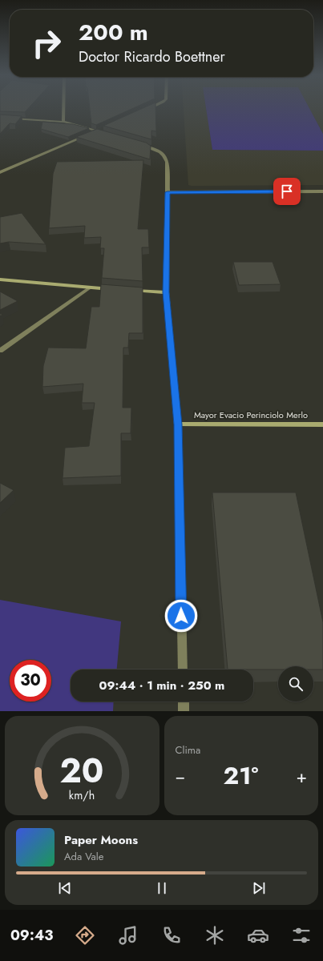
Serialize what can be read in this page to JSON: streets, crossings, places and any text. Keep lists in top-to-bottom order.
{
  "streets": {
    "street": ["Mayor Evacio Perinciolo Merlo"]
  },
  "page": {
    "turn": ["200 m", "Doctor Ricardo Boettner"],
    "limit": "30",
    "trip": "09:44 · 1 min · 250 m",
    "tile": "Clima",
    "heat": ["−", "21°", "+"],
    "song": ["Paper Moons", "Ada Vale"],
    "tabs": "09:43",
    "gauge": ["20", "km/h"]
  }
}
